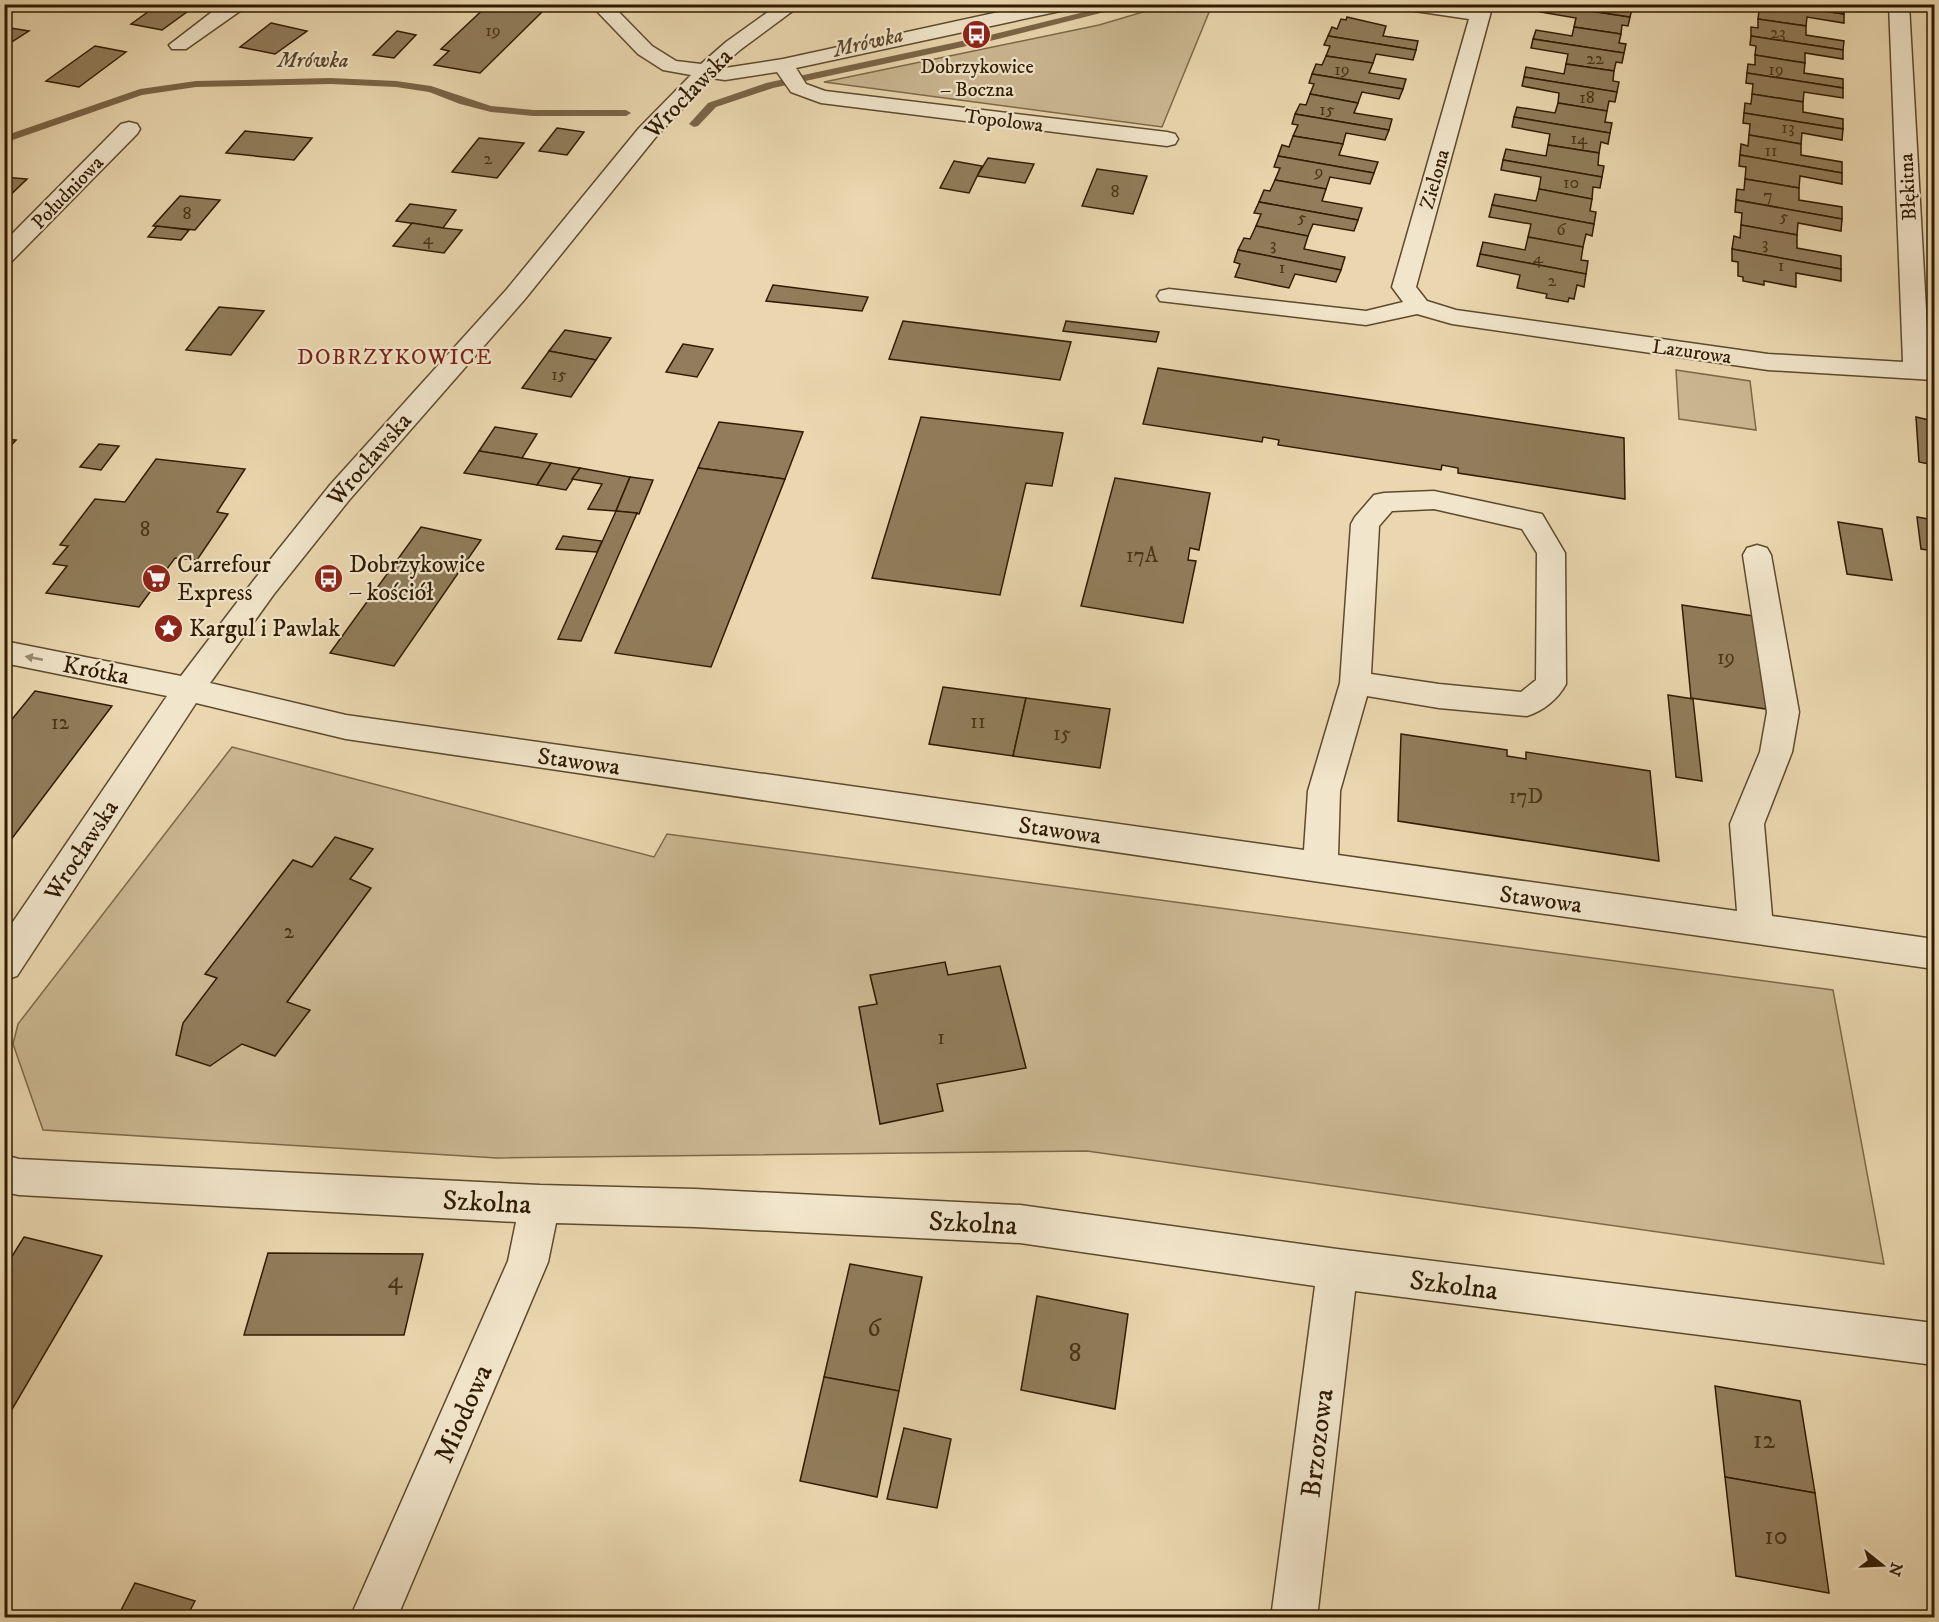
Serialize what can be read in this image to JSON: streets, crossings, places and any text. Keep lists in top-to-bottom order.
{
  "streets": {
    "street": [
      "Wrocławska",
      "Topolowa",
      "Zielona",
      "Błękitna",
      "Południowa",
      "Lazurowa",
      "Krótka",
      "Stawowa",
      "Szkolna",
      "Miodowa",
      "Brzozowa"
    ]
  },
  "crossings": [
    ["Wrocławska", "Krótka"],
    ["Wrocławska", "Stawowa"],
    ["Zielona", "Lazurowa"],
    ["Błękitna", "Lazurowa"],
    ["Krótka", "Stawowa"],
    ["Szkolna", "Miodowa"],
    ["Szkolna", "Brzozowa"]
  ],
  "one_way": ["Krótka"],
  "districts": ["DOBRZYKOWICE"],
  "water": ["Mrówka"],
  "places": {
    "bus stop": ["Dobrzykowice – Boczna", "Dobrzykowice – kościół"],
    "supermarket": ["Carrefour Express"],
    "place": ["Kargul i Pawlak"]
  },
  "house_numbers": [
    "19",
    "23",
    "22",
    "19",
    "19",
    "18",
    "15",
    "13",
    "14",
    "11",
    "2",
    "9",
    "10",
    "8",
    "7",
    "8",
    "5",
    "5",
    "6",
    "4",
    "3",
    "3",
    "4",
    "1",
    "1",
    "2",
    "15",
    "8",
    "17A",
    "19",
    "11",
    "12",
    "15",
    "17D",
    "2",
    "1",
    "4",
    "6",
    "8",
    "12",
    "10"
  ],
  "north": "right"
}
